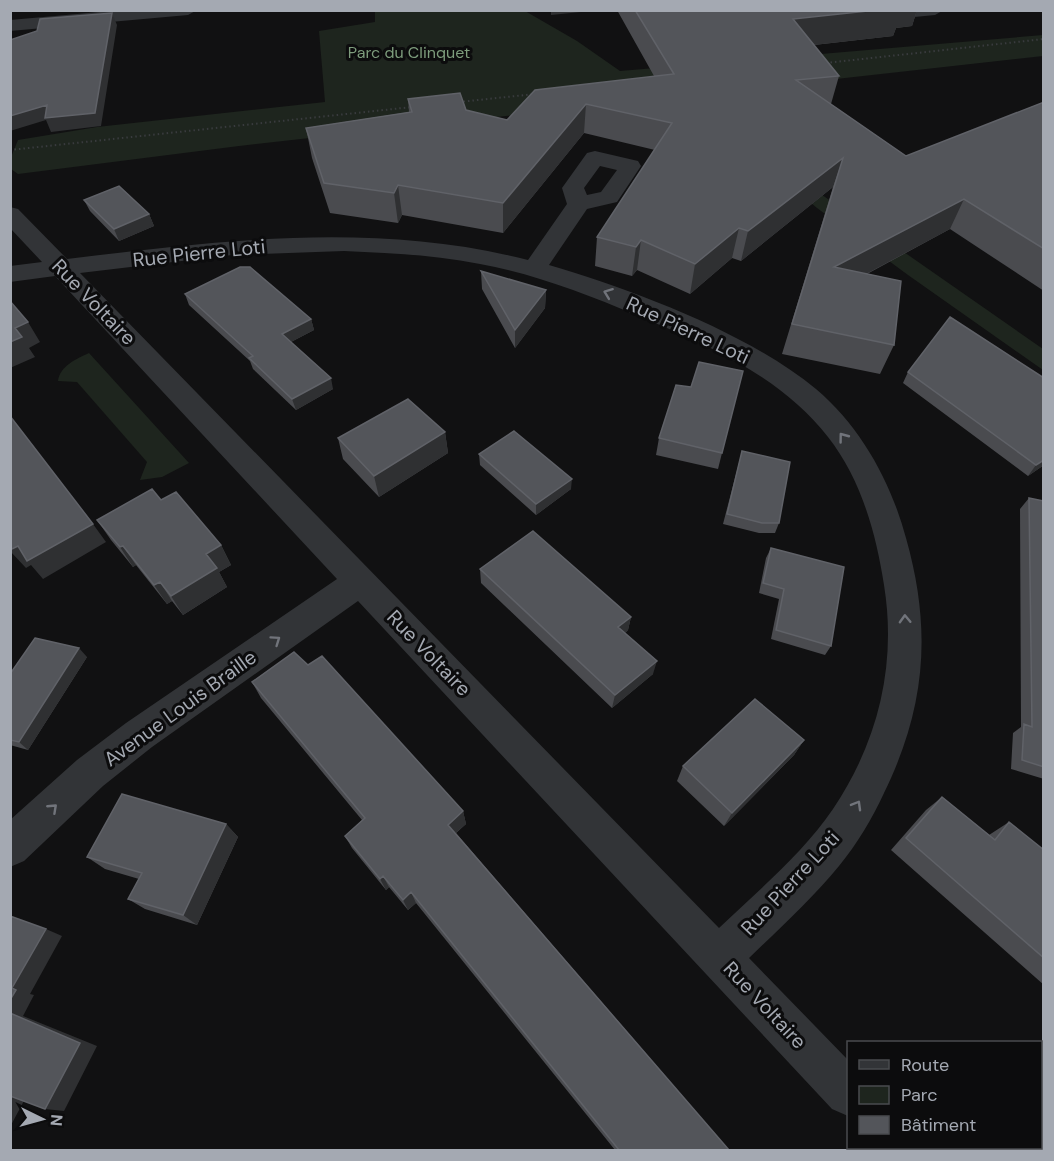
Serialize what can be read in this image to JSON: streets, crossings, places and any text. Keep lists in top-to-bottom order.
{
  "streets": {
    "street": ["Rue Pierre Loti", "Rue Voltaire", "Avenue Louis Braille"]
  },
  "crossings": [
    ["Rue Pierre Loti", "Rue Voltaire"],
    ["Rue Voltaire", "Avenue Louis Braille"]
  ],
  "one_way": ["Avenue Louis Braille"],
  "parks": ["Parc du Clinquet"],
  "legend": ["Route", "Parc", "Bâtiment"],
  "north": "right"
}
